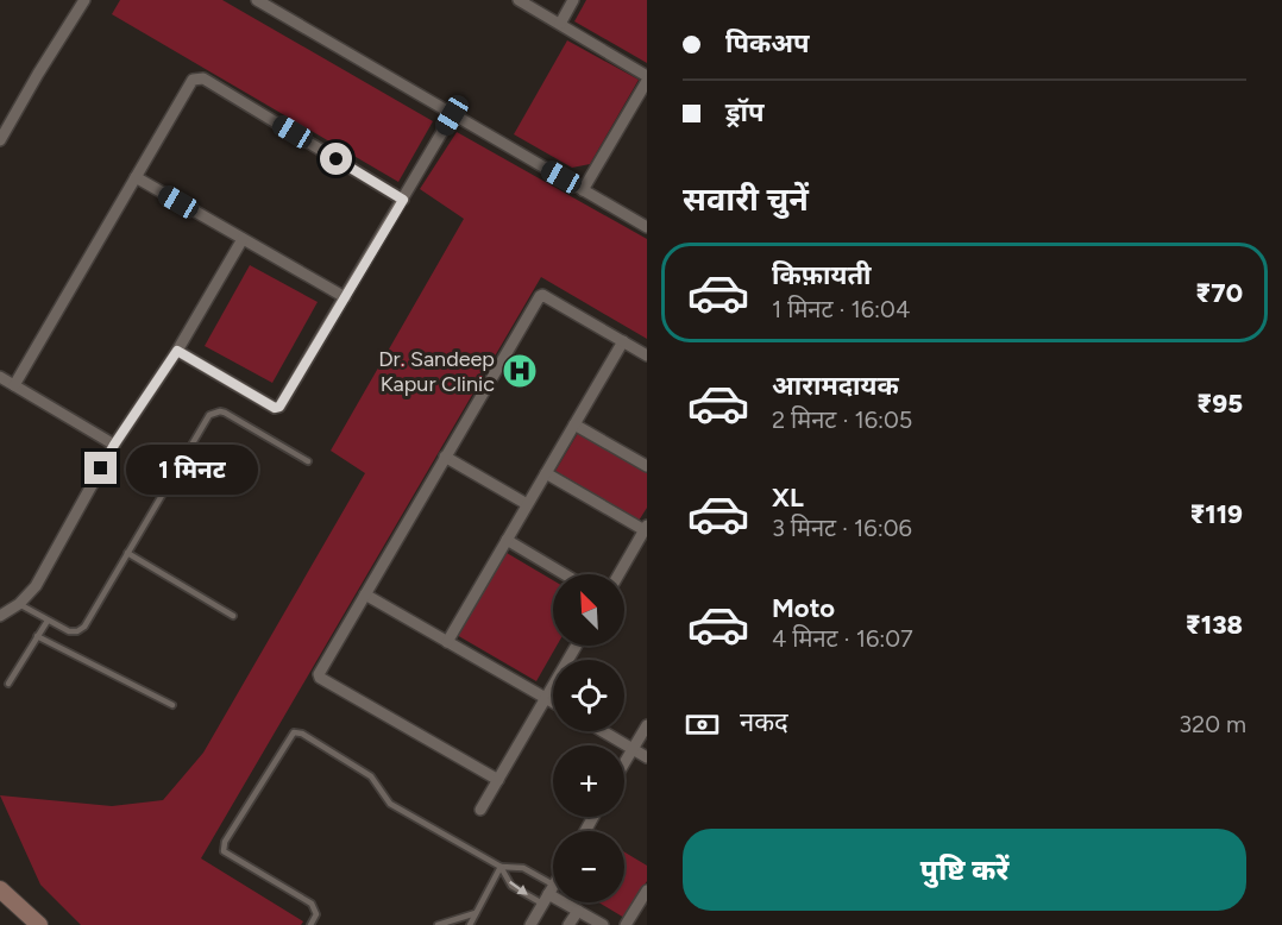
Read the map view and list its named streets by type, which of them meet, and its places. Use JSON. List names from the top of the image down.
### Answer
{
  "places": {
    "hospital": ["Dr. Sandeep Kapur Clinic"]
  },
  "north": "top left",
  "page": {
    "banner": ["पिकअप", "ड्रॉप"],
    "heading": "सवारी चुनें",
    "list": [
      {
        "name": "किफ़ायती",
        "note": "1 मिनट · 16:04",
        "value": "₹70"
      },
      {
        "name": "आरामदायक",
        "note": "2 मिनट · 16:05",
        "value": "₹95"
      },
      {
        "name": "XL",
        "note": "3 मिनट · 16:06",
        "value": "₹119"
      },
      {
        "name": "Moto",
        "note": "4 मिनट · 16:07",
        "value": "₹138"
      }
    ],
    "bubble": "1 मिनट",
    "map_buttons": ["+", "−"],
    "pay": ["नकद", "320 m"],
    "buttons": "पुष्टि करें"
  }
}
